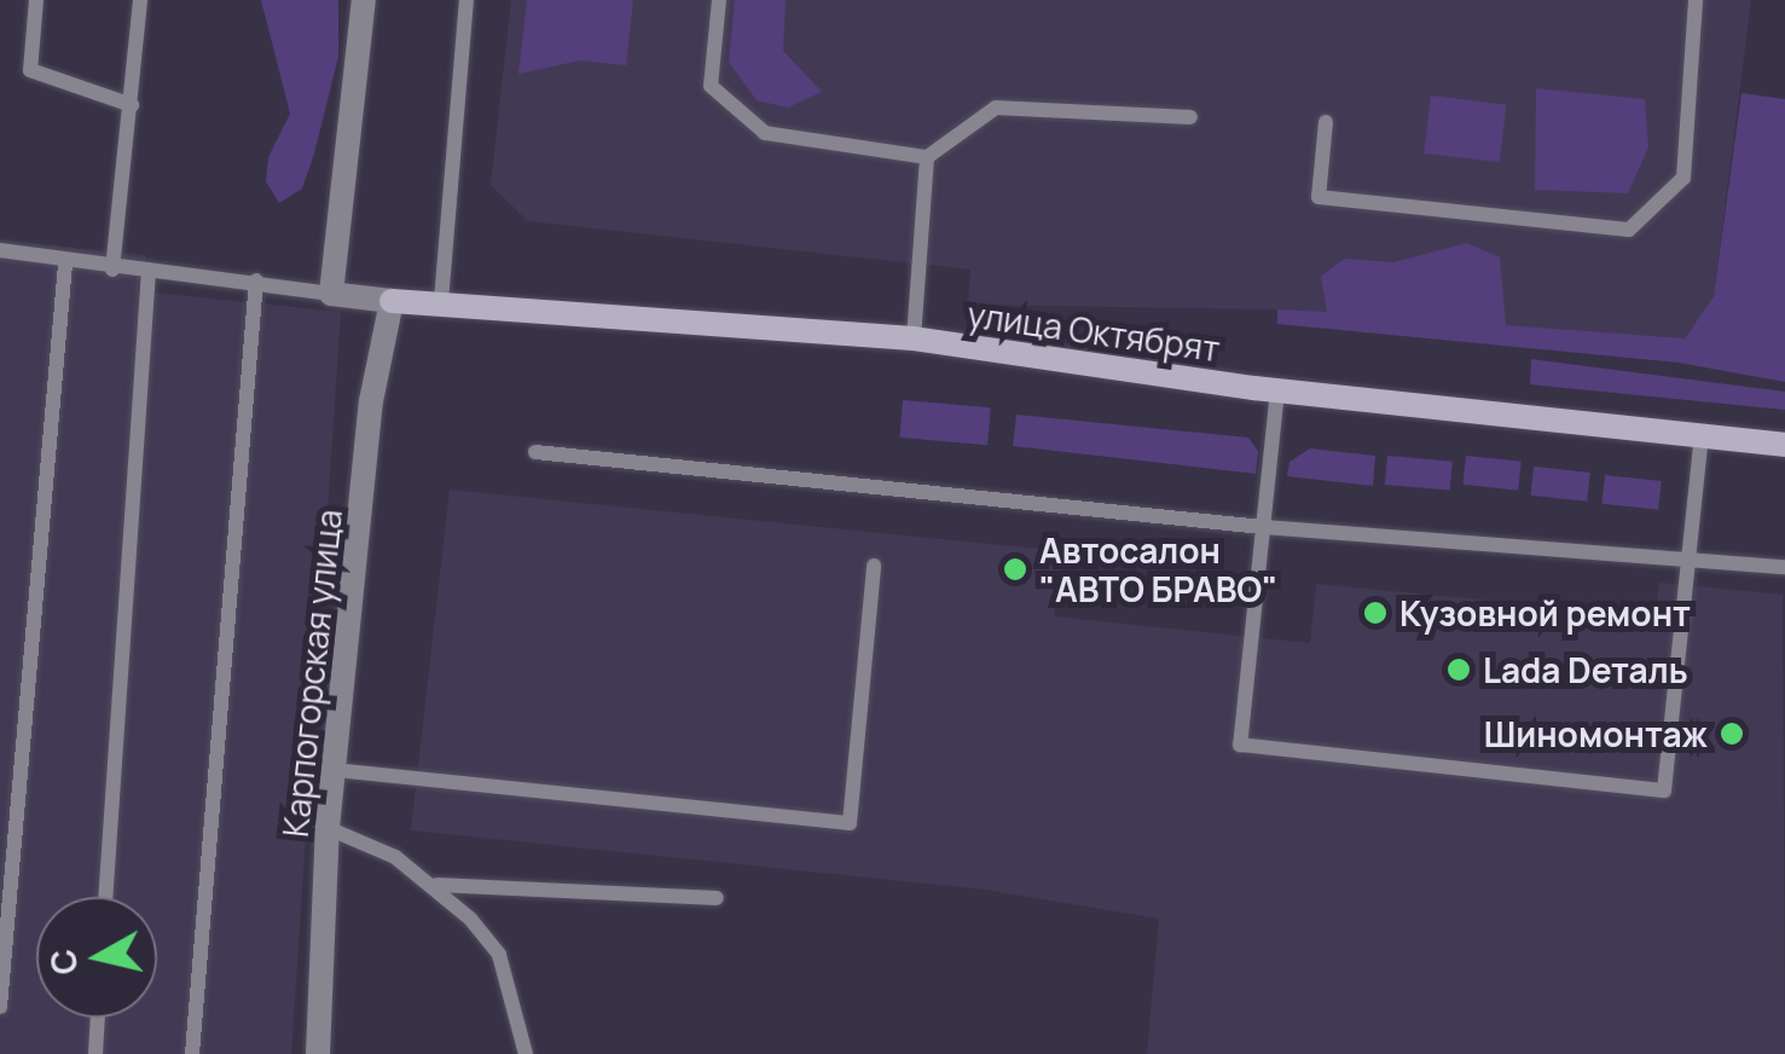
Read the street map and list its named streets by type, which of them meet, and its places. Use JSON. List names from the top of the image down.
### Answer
{
  "streets": {
    "street": ["улица Октябрят", "Карпогорская улица"]
  },
  "crossings": [
    ["улица Октябрят", "Карпогорская улица"]
  ],
  "places": [
    "Автосалон \"АВТО БРАВО\"",
    "Кузовной ремонт",
    "Lada Dеталь",
    "Шиномонтаж"
  ],
  "north": "left"
}
